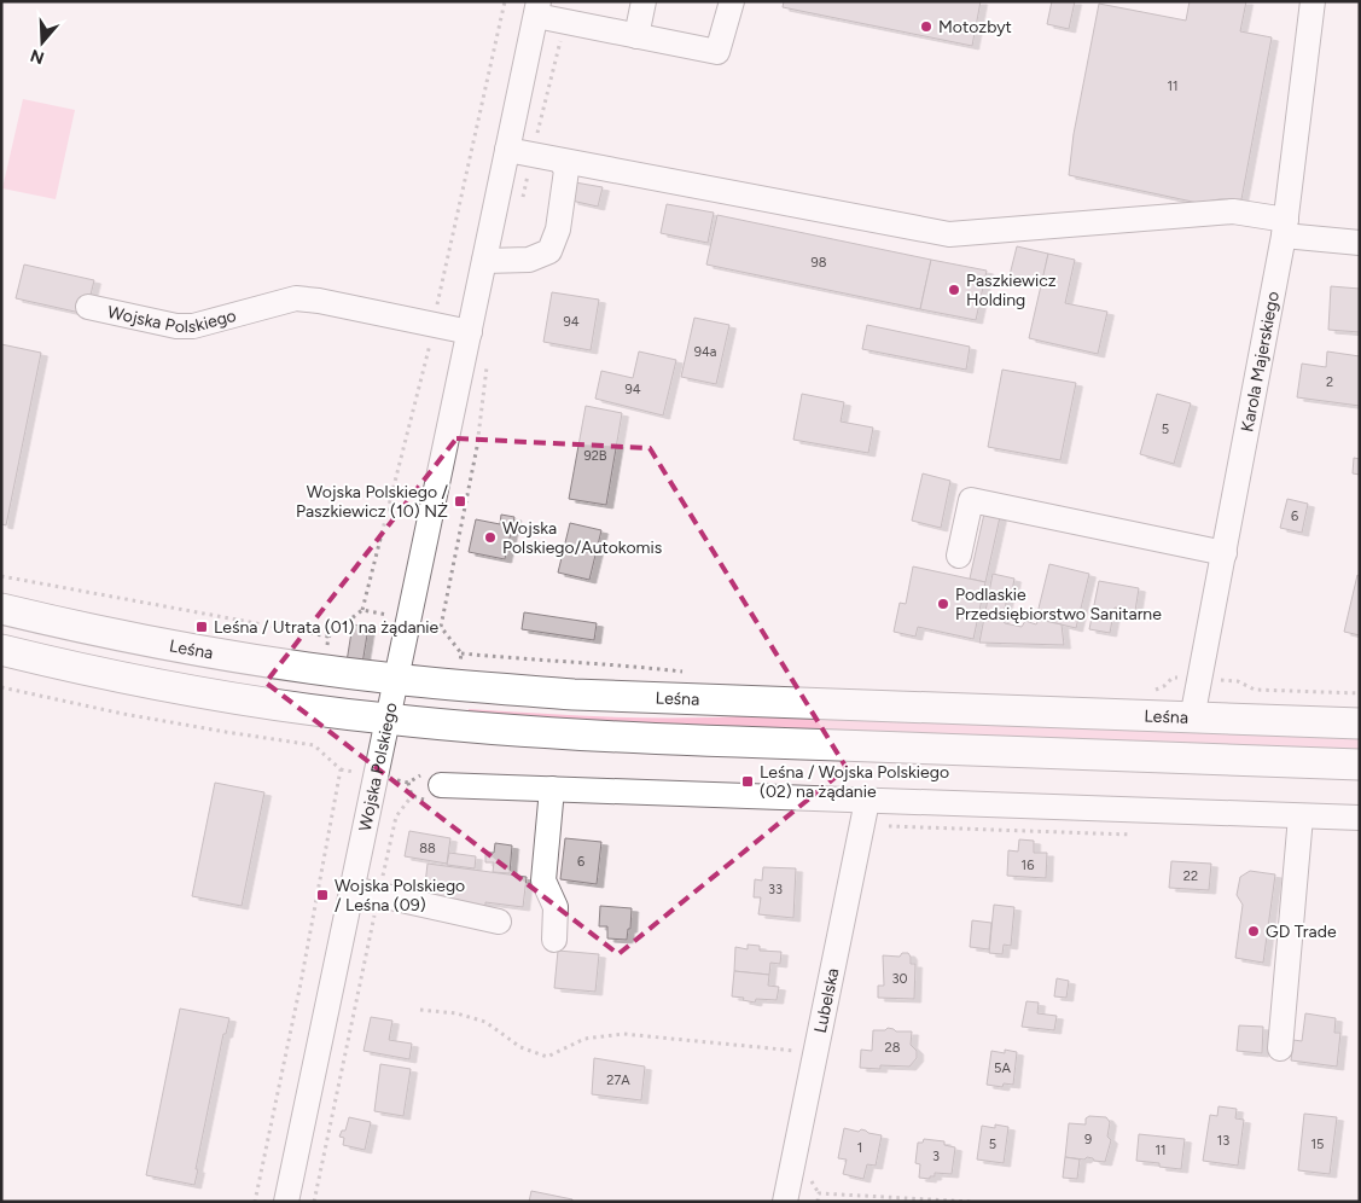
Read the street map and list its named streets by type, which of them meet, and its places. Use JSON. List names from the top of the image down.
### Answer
{
  "streets": {
    "main road": ["Leśna"],
    "street": ["Wojska Polskiego", "Karola Majerskiego", "Lubelska"]
  },
  "crossings": [
    ["Wojska Polskiego", "Leśna"],
    ["Karola Majerskiego", "Leśna"]
  ],
  "places": {
    "other": [
      "Motozbyt",
      "Paszkiewicz Holding",
      "Wojska Polskiego/Autokomis",
      "Podlaskie Przedsiębiorstwo Sanitarne",
      "GD Trade"
    ],
    "transit": [
      "Wojska Polskiego / Paszkiewicz (10) NŻ",
      "Leśna / Utrata (01) na żądanie",
      "Leśna / Wojska Polskiego (02) na żądanie",
      "Wojska Polskiego / Leśna (09)"
    ]
  },
  "house_numbers": [
    "11",
    "98",
    "94",
    "94a",
    "2",
    "94",
    "5",
    "92B",
    "6",
    "88",
    "6",
    "16",
    "22",
    "33",
    "30",
    "28",
    "5A",
    "27A",
    "9",
    "13",
    "5",
    "15",
    "1",
    "11",
    "3"
  ],
  "north": "bottom"
}
